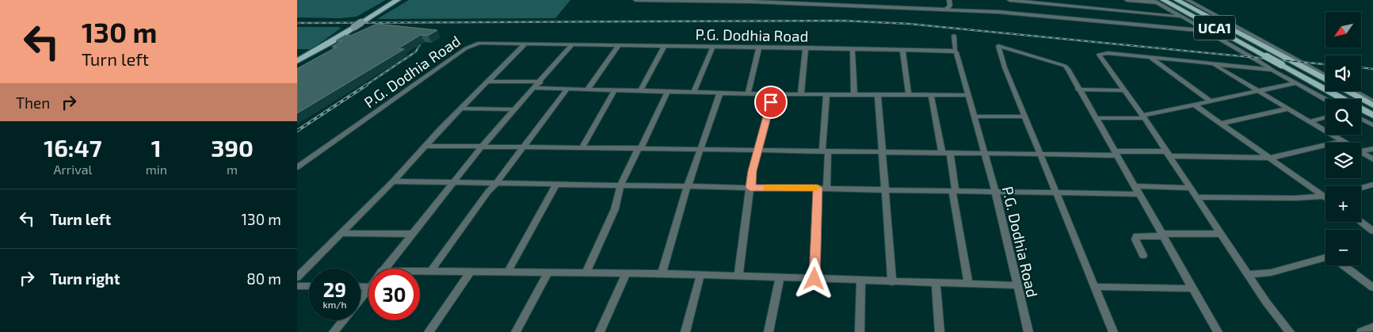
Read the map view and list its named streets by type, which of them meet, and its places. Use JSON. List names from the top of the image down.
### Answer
{
  "streets": {
    "main road": ["UCA1"],
    "street": ["P.G. Dodhia Road"]
  },
  "north": "bottom left",
  "page": {
    "turn": ["130 m", "Turn left"],
    "map_buttons": ["+", "−"],
    "then": "Then",
    "eta": [
      "16:47",
      "Arrival",
      "1",
      "min",
      "390",
      "m"
    ],
    "list": [
      {
        "name": "Turn left",
        "value": "130 m"
      },
      {
        "name": "Turn right",
        "value": "80 m"
      }
    ],
    "speed": "29 km/h",
    "limit": "30"
  }
}
